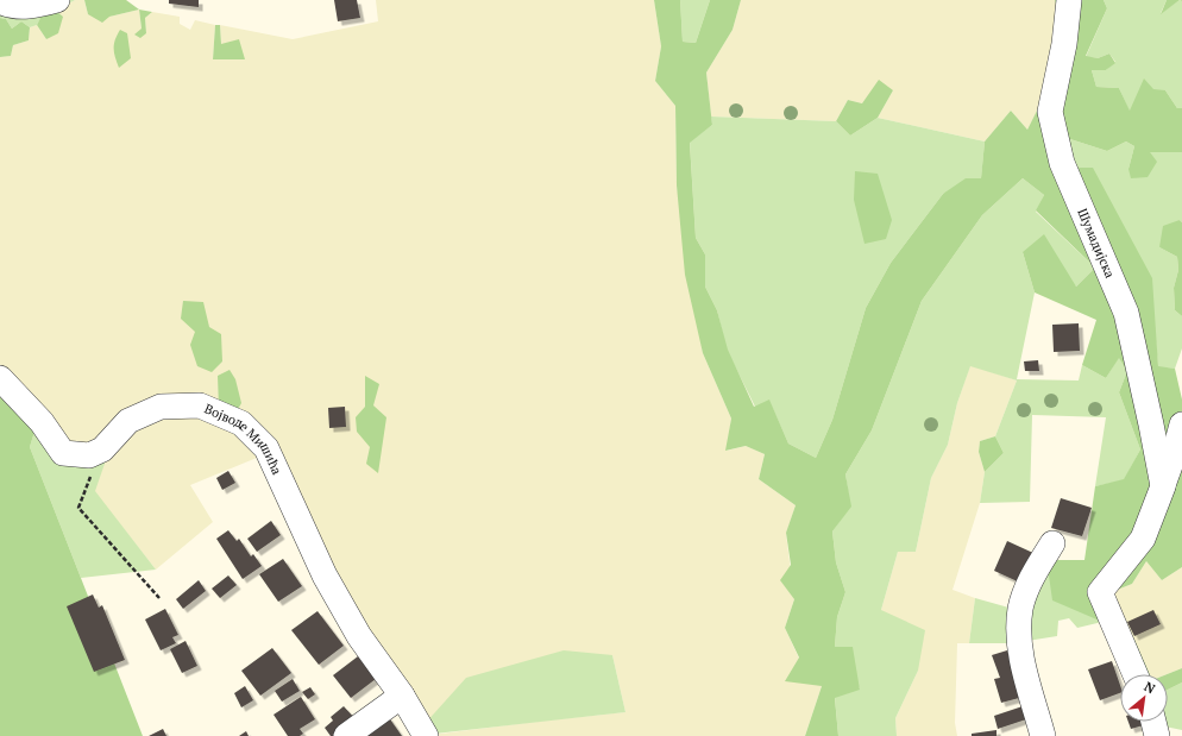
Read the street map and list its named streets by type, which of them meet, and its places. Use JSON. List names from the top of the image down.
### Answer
{
  "streets": {
    "street": ["Шумадијска", "Војводе Мишића"]
  },
  "north": "top right"
}
